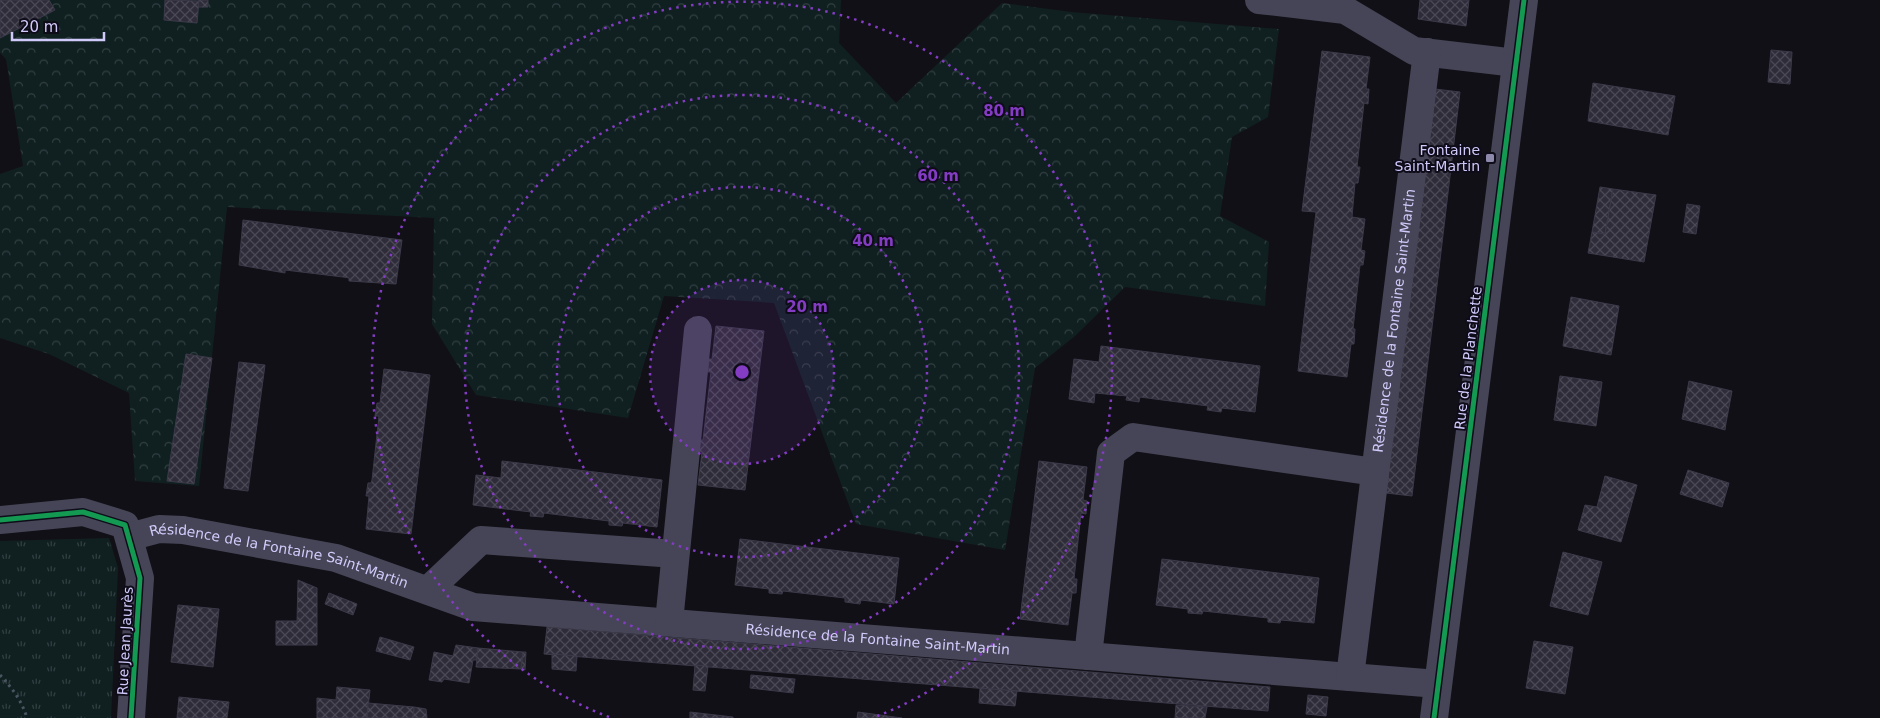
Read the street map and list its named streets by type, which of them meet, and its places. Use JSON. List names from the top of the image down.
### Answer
{
  "streets": {
    "street": ["Résidence de la Fontaine Saint-Martin", "Rue de la Planchette", "Rue Jean Jaurès"]
  },
  "crossings": [
    ["Résidence de la Fontaine Saint-Martin", "Rue de la Planchette"],
    ["Résidence de la Fontaine Saint-Martin", "Rue Jean Jaurès"]
  ],
  "places": {
    "transit": ["Fontaine Saint-Martin"]
  },
  "scale_bar": "20 m",
  "rings": [
    "80 m",
    "60 m",
    "40 m",
    "20 m"
  ]
}
